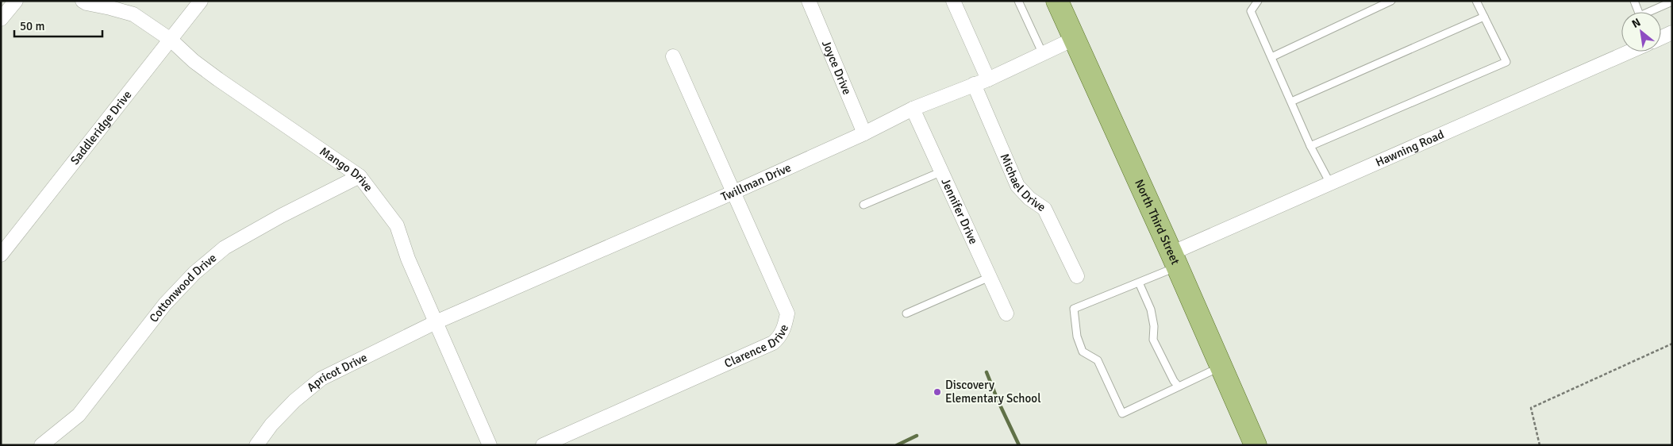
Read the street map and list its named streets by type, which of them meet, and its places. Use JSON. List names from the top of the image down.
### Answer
{
  "streets": {
    "main road": ["North Third Street"],
    "street": [
      "Joyce Drive",
      "Saddleridge Drive",
      "Hawning Road",
      "Mango Drive",
      "Michael Drive",
      "Twillman Drive",
      "Jennifer Drive",
      "Cottonwood Drive",
      "Clarence Drive",
      "Apricot Drive"
    ]
  },
  "crossings": [
    ["Joyce Drive", "Twillman Drive"],
    ["Saddleridge Drive", "Mango Drive"],
    ["Hawning Road", "North Third Street"],
    ["Mango Drive", "Twillman Drive"],
    ["Mango Drive", "Cottonwood Drive"],
    ["Mango Drive", "Apricot Drive"],
    ["Michael Drive", "Twillman Drive"],
    ["Twillman Drive", "Jennifer Drive"],
    ["Twillman Drive", "North Third Street"],
    ["Twillman Drive", "Clarence Drive"],
    ["Twillman Drive", "Apricot Drive"]
  ],
  "places": ["Discovery Elementary School"],
  "scale_bar": "50 m",
  "north": "top left"
}
